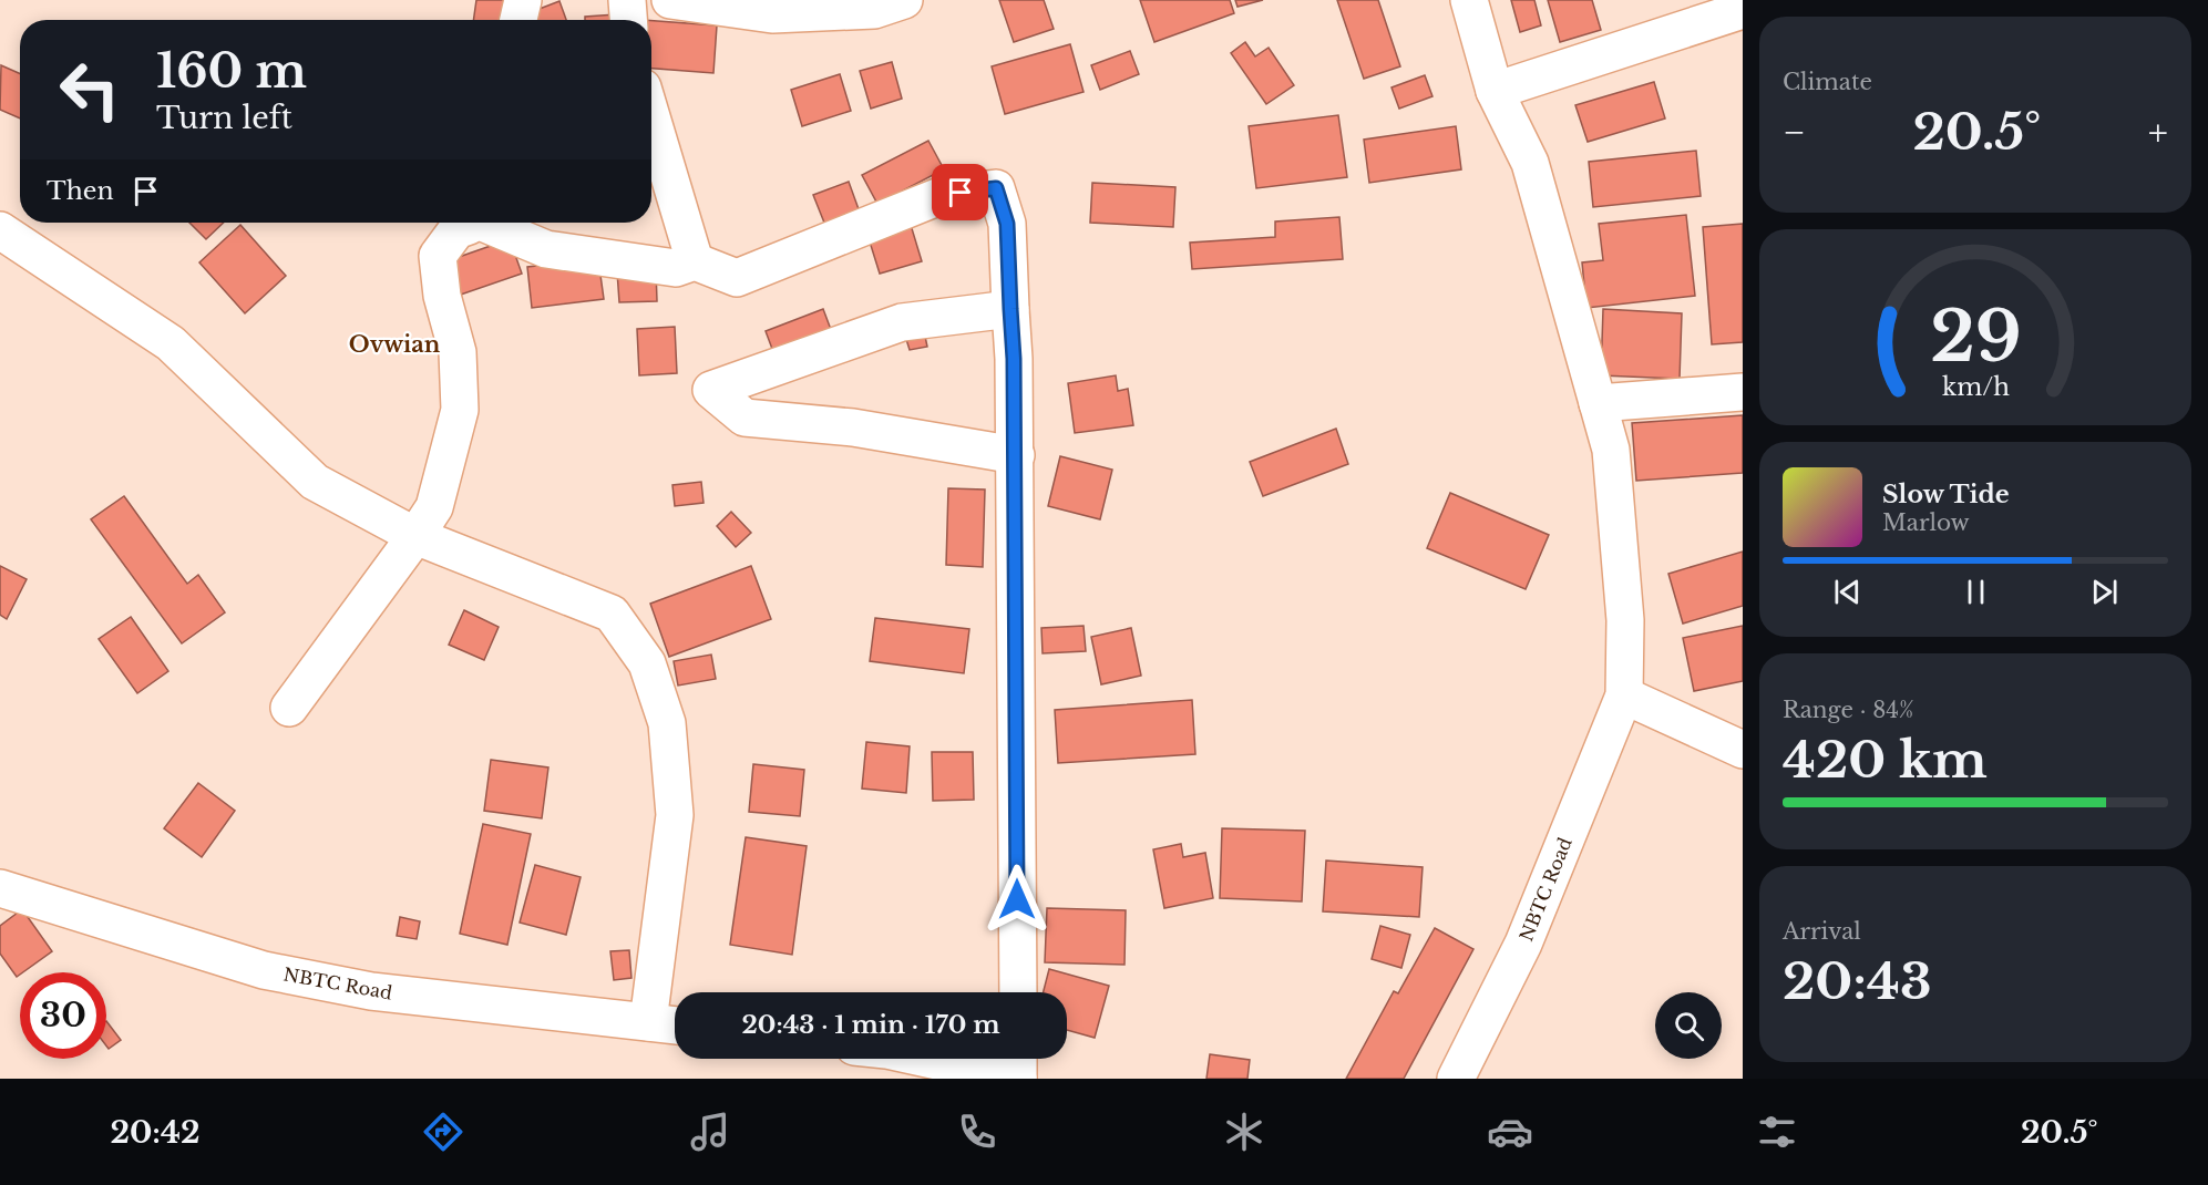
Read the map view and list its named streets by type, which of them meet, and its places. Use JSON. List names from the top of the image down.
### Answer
{
  "streets": {
    "street": ["NBTC Road"]
  },
  "districts": ["Ovwian"],
  "page": {
    "tile": [
      "Climate",
      ["Range · 84%", "420 km"],
      ["Arrival", "20:43"]
    ],
    "turn": ["160 m", "Turn left"],
    "heat": ["−", "20.5°", "+"],
    "then": "Then",
    "song": ["Slow Tide", "Marlow"],
    "limit": "30",
    "trip": "20:43 · 1 min · 170 m",
    "tabs": ["20:42", "20.5°"],
    "gauge": ["29", "km/h"]
  }
}
